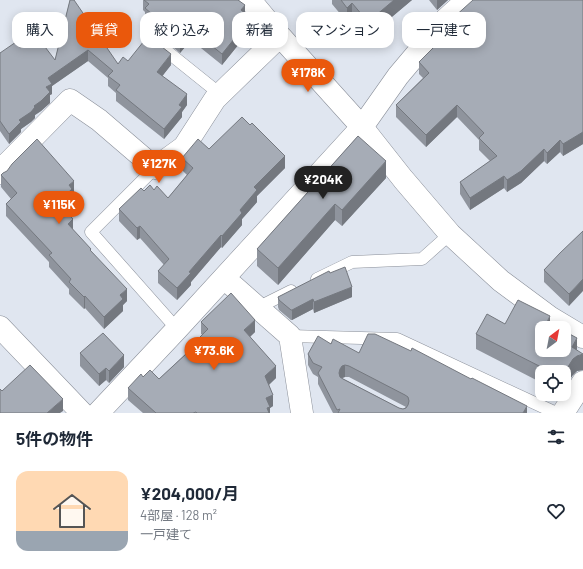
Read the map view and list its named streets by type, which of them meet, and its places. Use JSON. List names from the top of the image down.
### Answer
{
  "north": "top right",
  "page": {
    "chip": [
      "購入",
      "賃貸",
      "絞り込み",
      "新着",
      "マンション",
      "一戸建て"
    ],
    "price": [
      "¥178K",
      "¥127K",
      "¥204K",
      "¥115K",
      "¥73.6K"
    ],
    "heading": "5件の物件",
    "list": [
      {
        "name": "¥204,000/月",
        "note": "4部屋 · 128 m² · 一戸建て"
      }
    ]
  }
}
